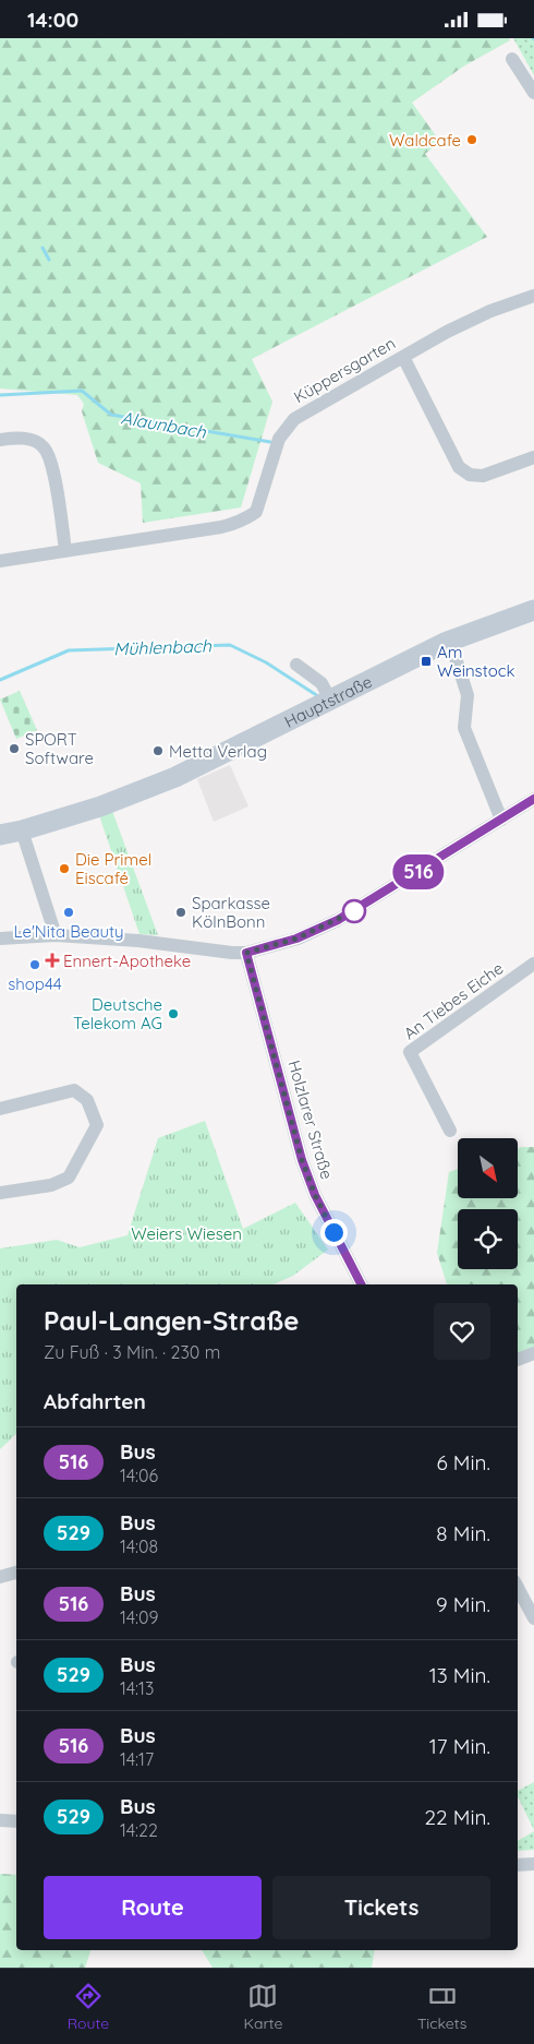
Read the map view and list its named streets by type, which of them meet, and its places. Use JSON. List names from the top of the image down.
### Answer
{
  "streets": {
    "main road": ["Hauptstraße"],
    "street": ["Küppersgarten", "An Tiebes Eiche", "Holzlarer Straße"]
  },
  "water": ["Alaunbach", "Mühlenbach"],
  "parks": ["Weiers Wiesen"],
  "places": {
    "other": [
      "Waldcafe",
      "SPORT Software",
      "Metta Verlag",
      "Die Primel Eiscafé",
      "Le'Nita Beauty",
      "Sparkasse KölnBonn",
      "shop44",
      "Deutsche Telekom AG"
    ],
    "transit": ["Am Weinstock"],
    "health": ["Ennert-Apotheke"]
  },
  "lines": ["bus line 516"],
  "north": "bottom right",
  "page": {
    "status": "14:00",
    "on_map": "516",
    "heading": [
      ["Paul-Langen-Straße", "Zu Fuß · 3 Min. · 230 m"],
      "Abfahrten"
    ],
    "list": [
      {
        "mark": "516",
        "name": "Bus",
        "note": "14:06",
        "value": "6 Min."
      },
      {
        "mark": "529",
        "name": "Bus",
        "note": "14:08",
        "value": "8 Min."
      },
      {
        "mark": "516",
        "name": "Bus",
        "note": "14:09",
        "value": "9 Min."
      },
      {
        "mark": "529",
        "name": "Bus",
        "note": "14:13",
        "value": "13 Min."
      },
      {
        "mark": "516",
        "name": "Bus",
        "note": "14:17",
        "value": "17 Min."
      },
      {
        "mark": "529",
        "name": "Bus",
        "note": "14:22",
        "value": "22 Min."
      }
    ],
    "buttons": ["Route", "Tickets"],
    "tabs": ["Route", "Karte", "Tickets"]
  }
}
